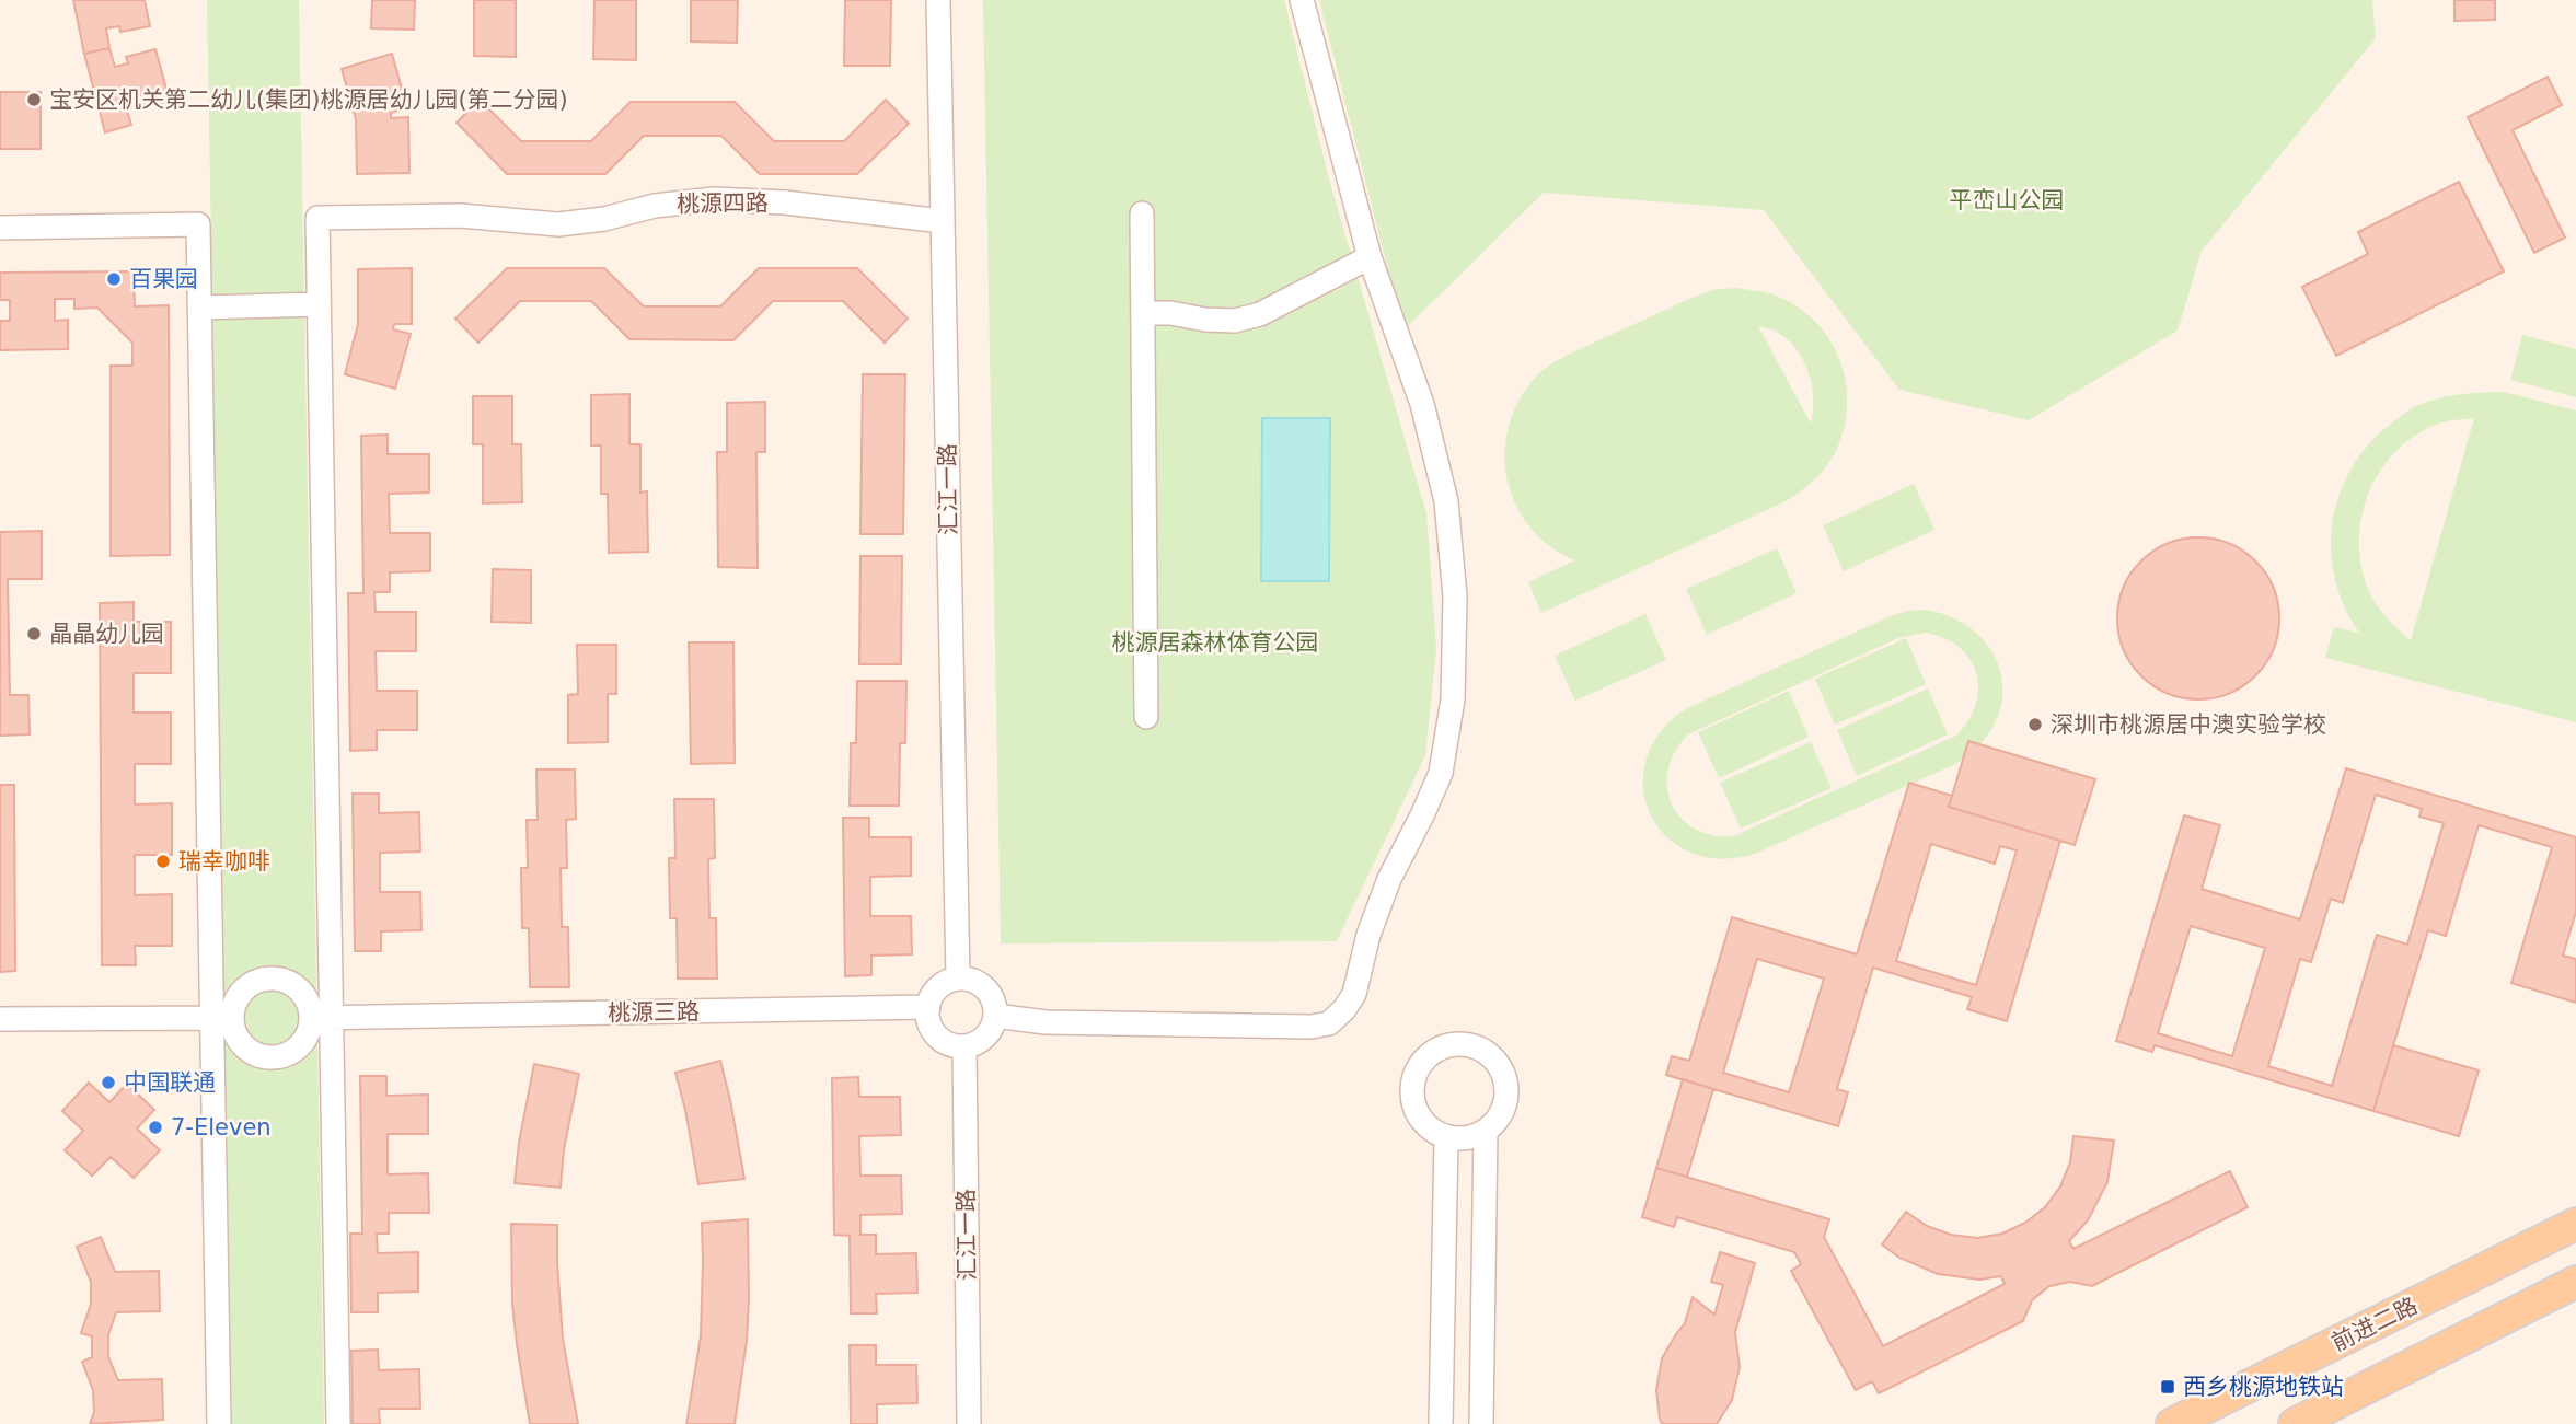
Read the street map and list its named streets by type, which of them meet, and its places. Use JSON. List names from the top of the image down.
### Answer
{
  "streets": {
    "main road": ["前进二路"],
    "street": ["桃源四路", "汇江一路", "桃源三路"]
  },
  "crossings": [
    ["桃源四路", "汇江一路"],
    ["汇江一路", "桃源三路"]
  ],
  "parks": ["平峦山公园", "桃源居森林体育公园"],
  "places": {
    "other": [
      "宝安区机关第二幼儿(集团)桃源居幼儿园(第二分园)",
      "百果园",
      "晶晶幼儿园",
      "深圳市桃源居中澳实验学校",
      "瑞幸咖啡",
      "中国联通",
      "7-Eleven"
    ],
    "transit": ["西乡桃源地铁站"]
  }
}
